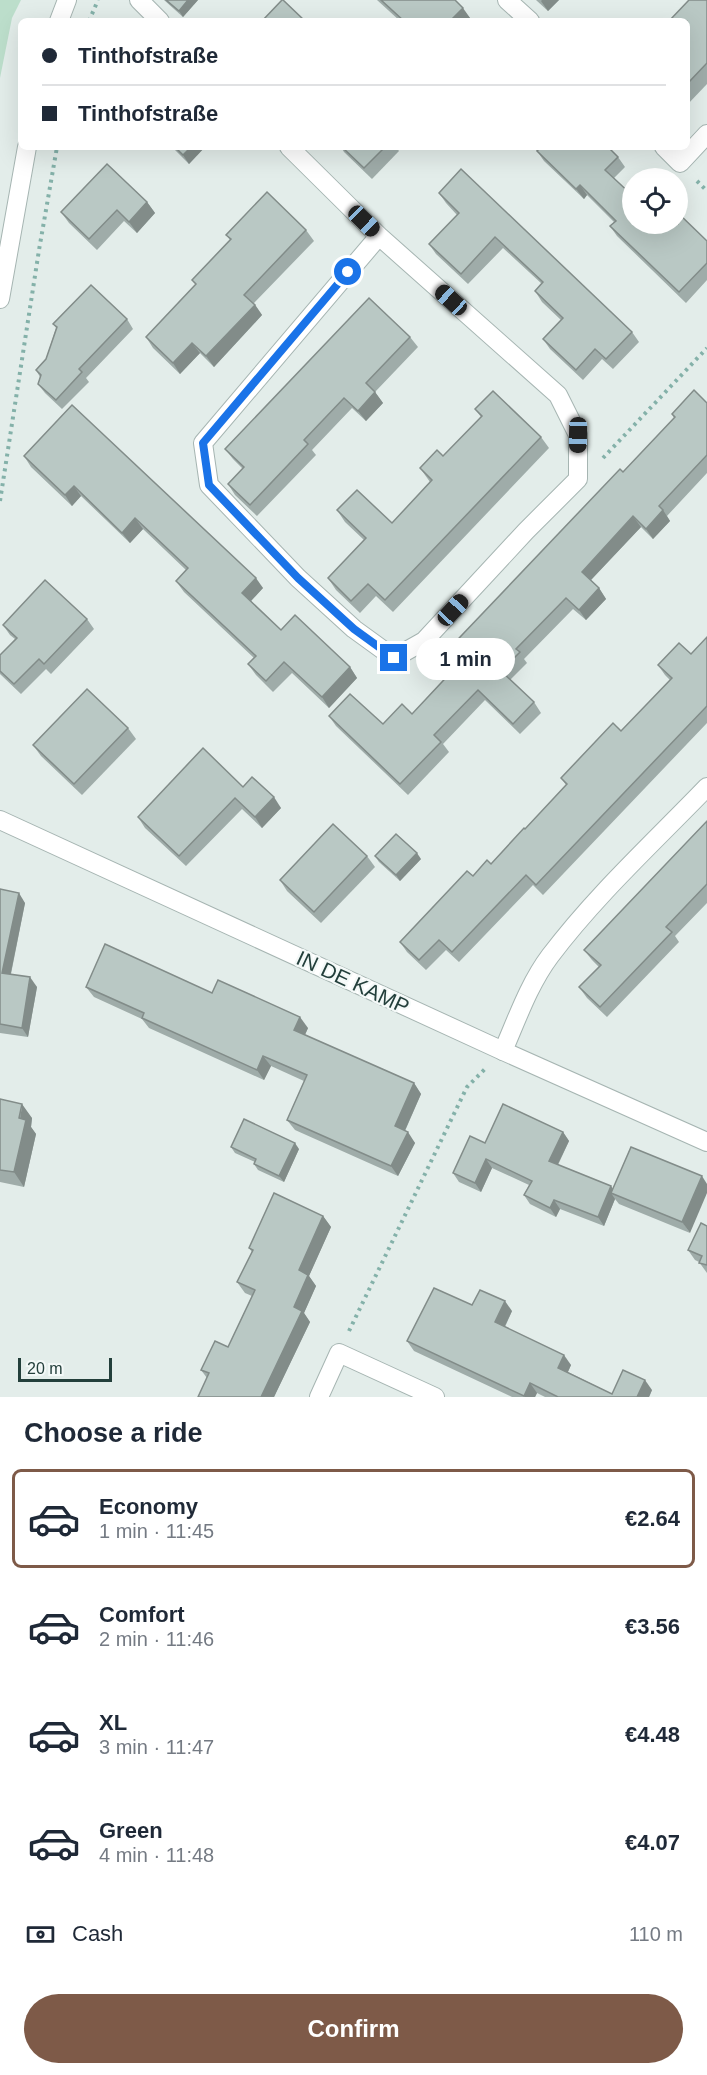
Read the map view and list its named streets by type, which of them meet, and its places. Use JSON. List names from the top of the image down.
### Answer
{
  "streets": {
    "street": ["IN DE KAMP"]
  },
  "scale_bar": "20 m",
  "page": {
    "banner": ["Tinthofstraße", "Tinthofstraße"],
    "bubble": "1 min",
    "scale": "20 m",
    "heading": "Choose a ride",
    "list": [
      {
        "name": "Economy",
        "note": "1 min · 11:45",
        "value": "€2.64"
      },
      {
        "name": "Comfort",
        "note": "2 min · 11:46",
        "value": "€3.56"
      },
      {
        "name": "XL",
        "note": "3 min · 11:47",
        "value": "€4.48"
      },
      {
        "name": "Green",
        "note": "4 min · 11:48",
        "value": "€4.07"
      }
    ],
    "pay": ["Cash", "110 m"],
    "buttons": "Confirm"
  }
}
